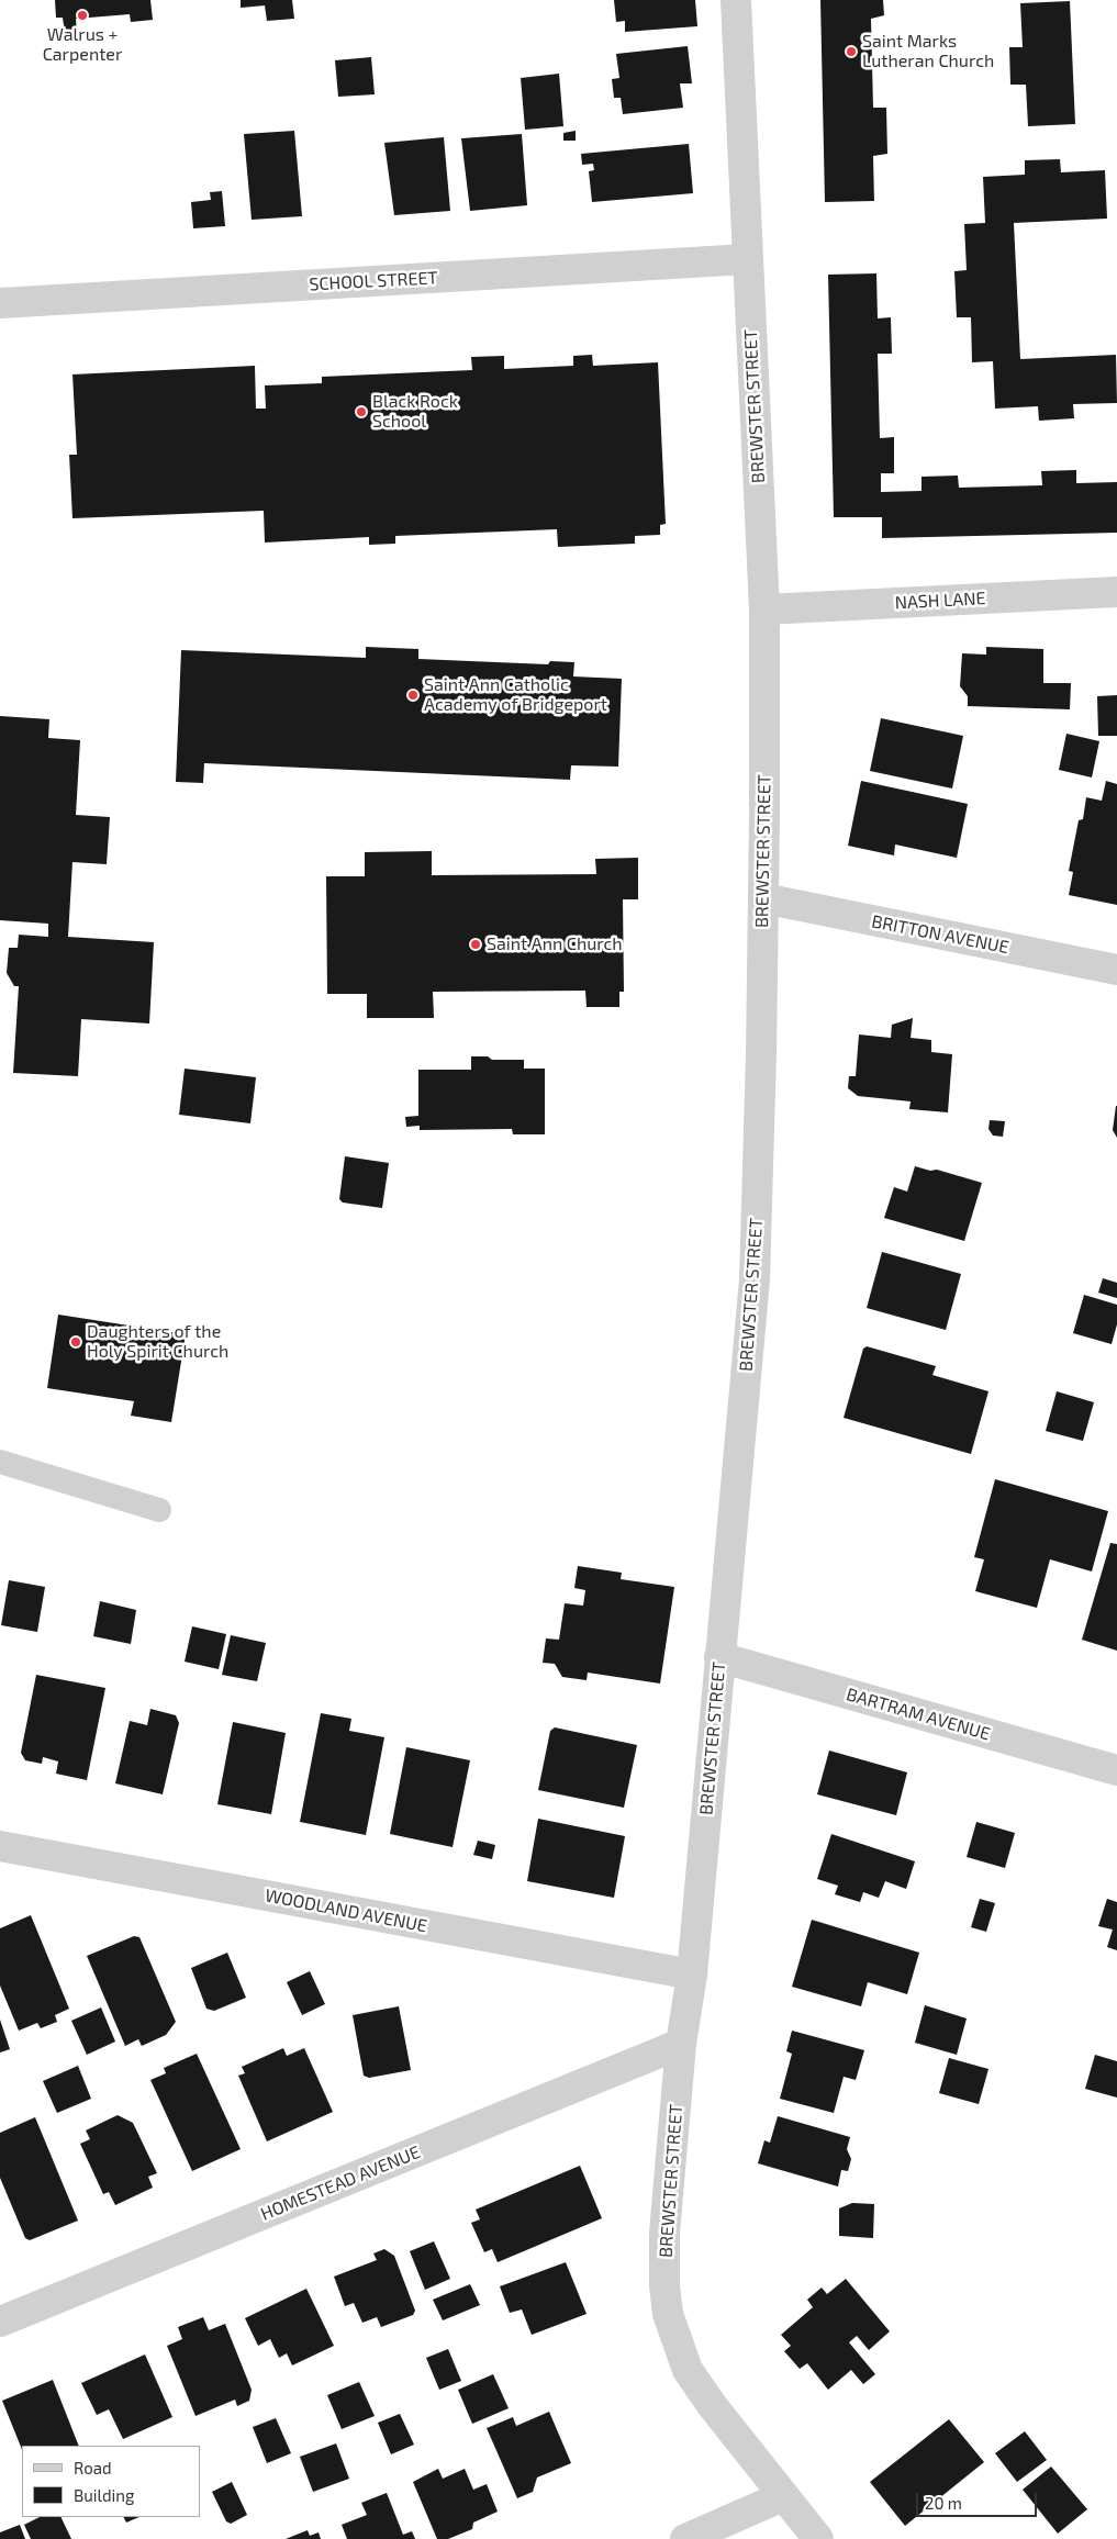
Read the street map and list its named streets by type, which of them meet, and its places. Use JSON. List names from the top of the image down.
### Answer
{
  "streets": {
    "street": [
      "SCHOOL STREET",
      "BREWSTER STREET",
      "NASH LANE",
      "BRITTON AVENUE",
      "BARTRAM AVENUE",
      "WOODLAND AVENUE",
      "HOMESTEAD AVENUE"
    ]
  },
  "crossings": [
    ["SCHOOL STREET", "BREWSTER STREET"],
    ["BREWSTER STREET", "NASH LANE"],
    ["BREWSTER STREET", "BRITTON AVENUE"],
    ["BREWSTER STREET", "BARTRAM AVENUE"],
    ["BREWSTER STREET", "WOODLAND AVENUE"],
    ["BREWSTER STREET", "HOMESTEAD AVENUE"]
  ],
  "places": [
    "Walrus + Carpenter",
    "Saint Marks Lutheran Church",
    "Black Rock School",
    "Saint Ann Catholic Academy of Bridgeport",
    "Saint Ann Church",
    "Daughters of the Holy Spirit Church"
  ],
  "legend": ["Road", "Building"],
  "scale_bar": "20 m"
}
